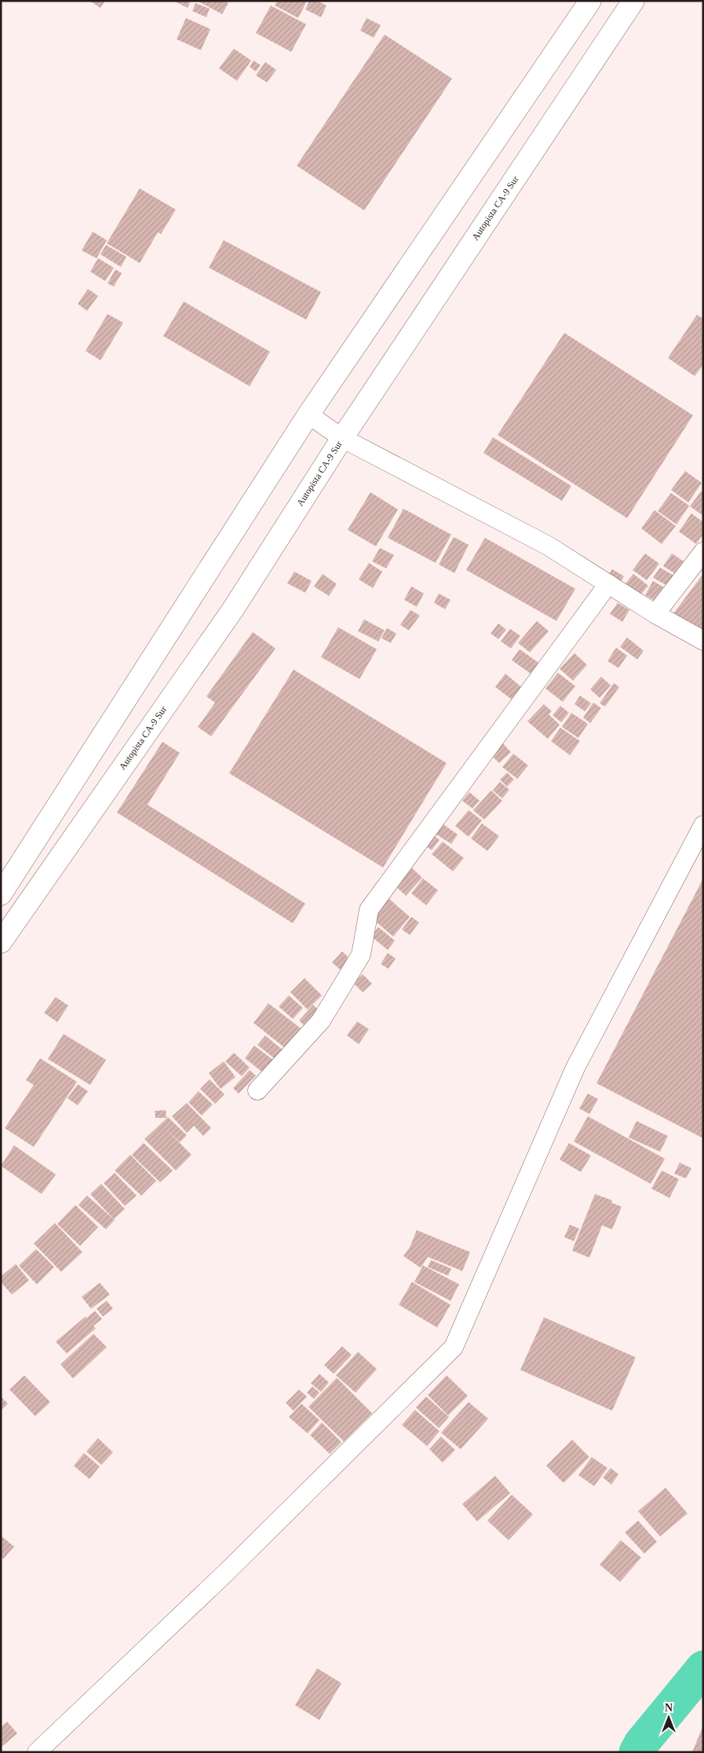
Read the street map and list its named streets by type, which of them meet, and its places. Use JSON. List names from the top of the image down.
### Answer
{
  "streets": {
    "highway": ["Autopista CA-9 Sur"]
  },
  "north": "top"
}
